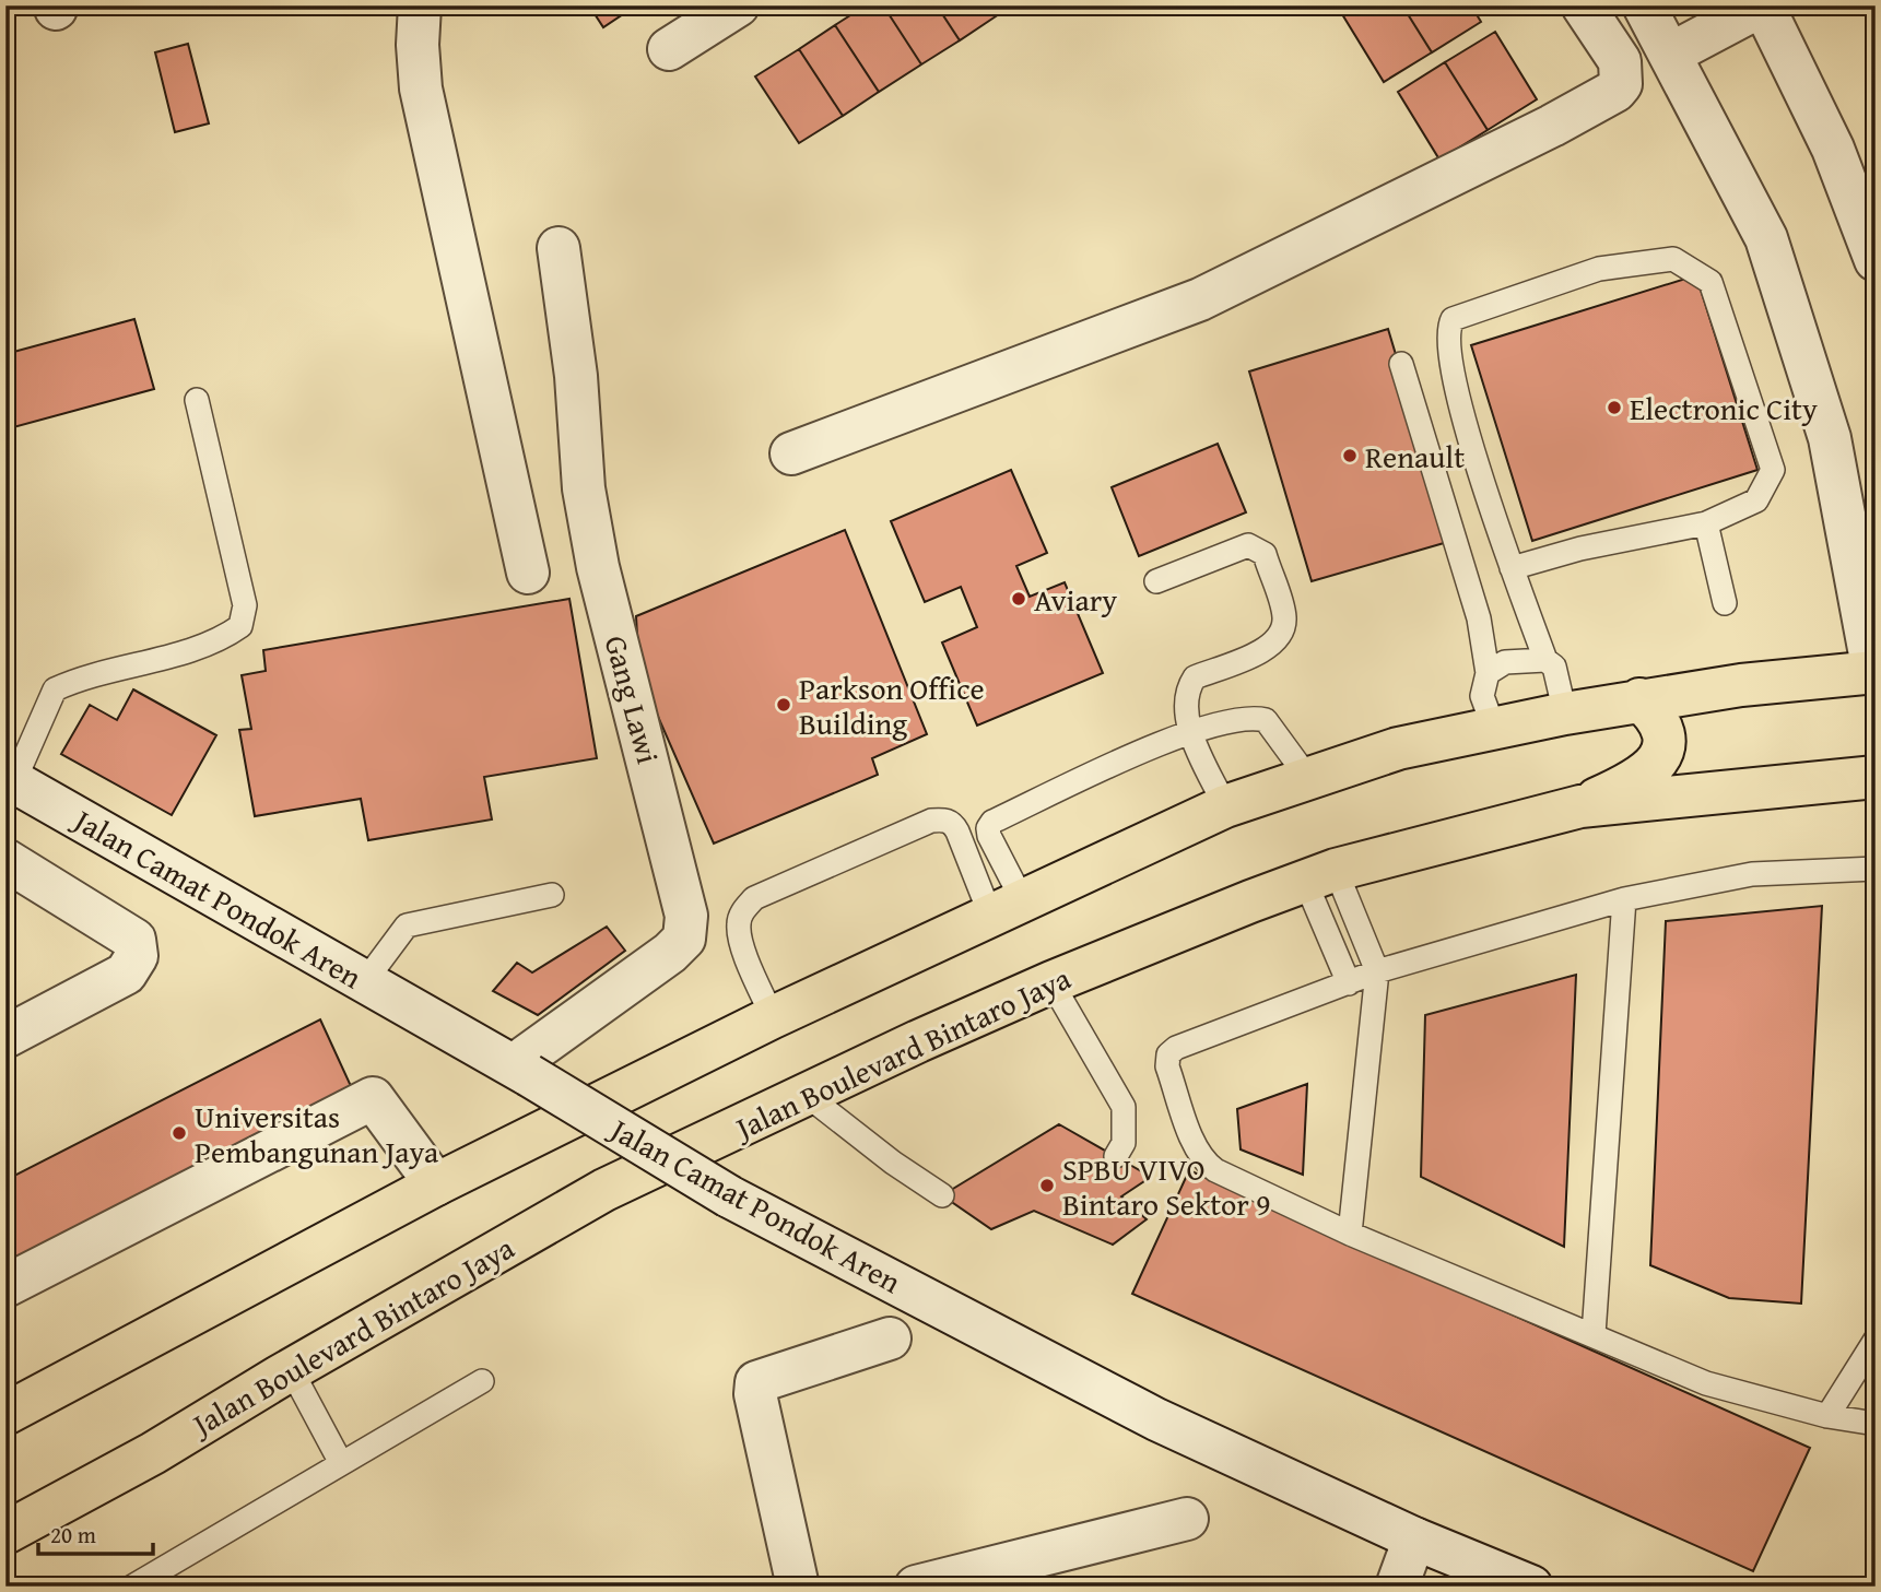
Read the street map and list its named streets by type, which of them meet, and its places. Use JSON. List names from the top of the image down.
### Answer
{
  "streets": {
    "main road": ["Jalan Boulevard Bintaro Jaya"],
    "street": ["Gang Lawi", "Jalan Camat Pondok Aren"]
  },
  "crossings": [
    ["Gang Lawi", "Jalan Camat Pondok Aren"]
  ],
  "places": [
    "Electronic City",
    "Renault",
    "Aviary",
    "Parkson Office Building",
    "Universitas Pembangunan Jaya",
    "SPBU VIVO Bintaro Sektor 9"
  ],
  "scale_bar": "20 m"
}
